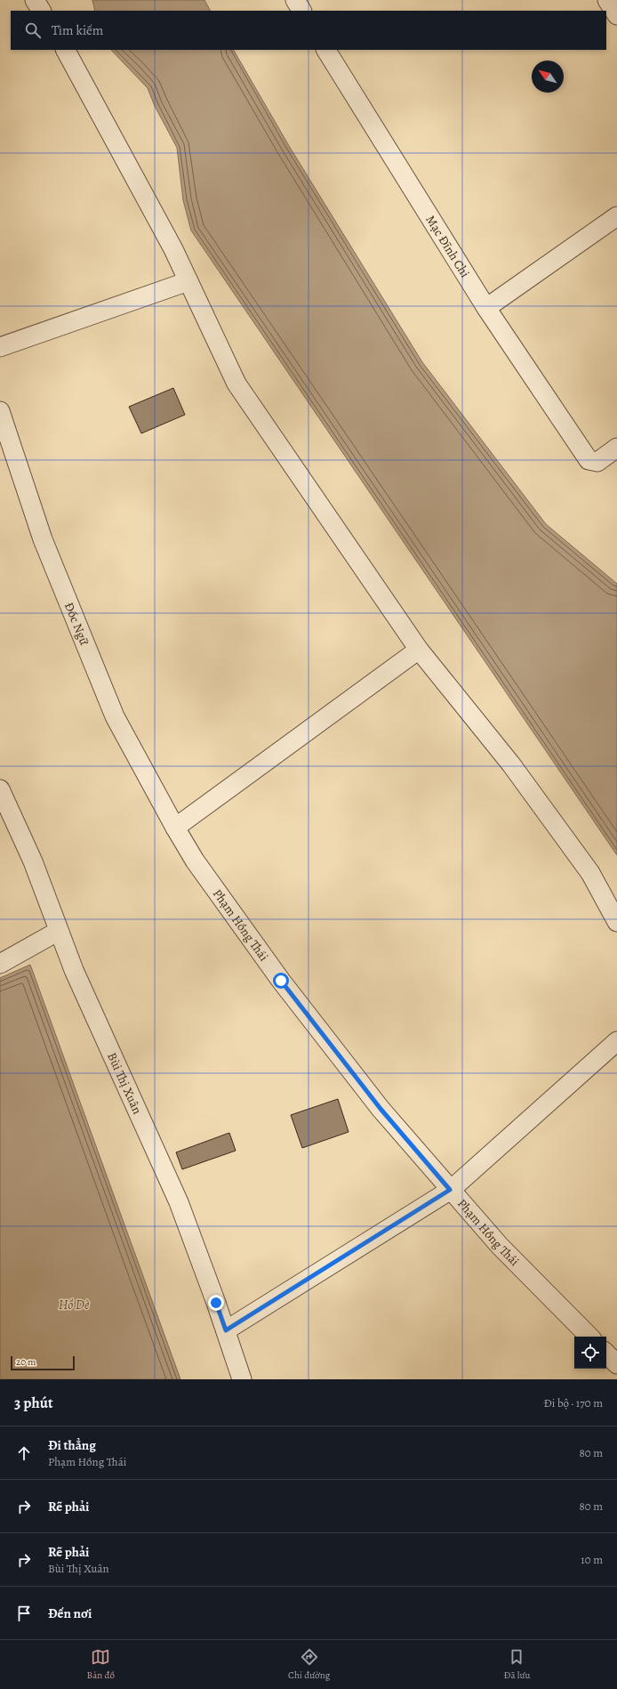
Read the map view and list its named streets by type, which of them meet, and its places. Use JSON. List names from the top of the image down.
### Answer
{
  "streets": {
    "street": [
      "Mạc Đĩnh Chi",
      "Đốc Ngữ",
      "Phạm Hồng Thái",
      "Bùi Thị Xuân"
    ]
  },
  "crossings": [
    ["Đốc Ngữ", "Phạm Hồng Thái"]
  ],
  "water": ["Hồ Dè"],
  "scale_bar": "20 m",
  "north": "top left",
  "page": {
    "search": "Tìm kiếm",
    "scale": "20 m",
    "heading": ["3 phút", "Đi bộ · 170 m"],
    "list": [
      ["Đi thẳng", "Phạm Hồng Thái", "80 m"],
      ["Rẽ phải", "80 m"],
      ["Rẽ phải", "Bùi Thị Xuân", "10 m"],
      "Đến nơi"
    ],
    "nav": ["Bản đồ", "Chỉ đường", "Đã lưu"]
  }
}
